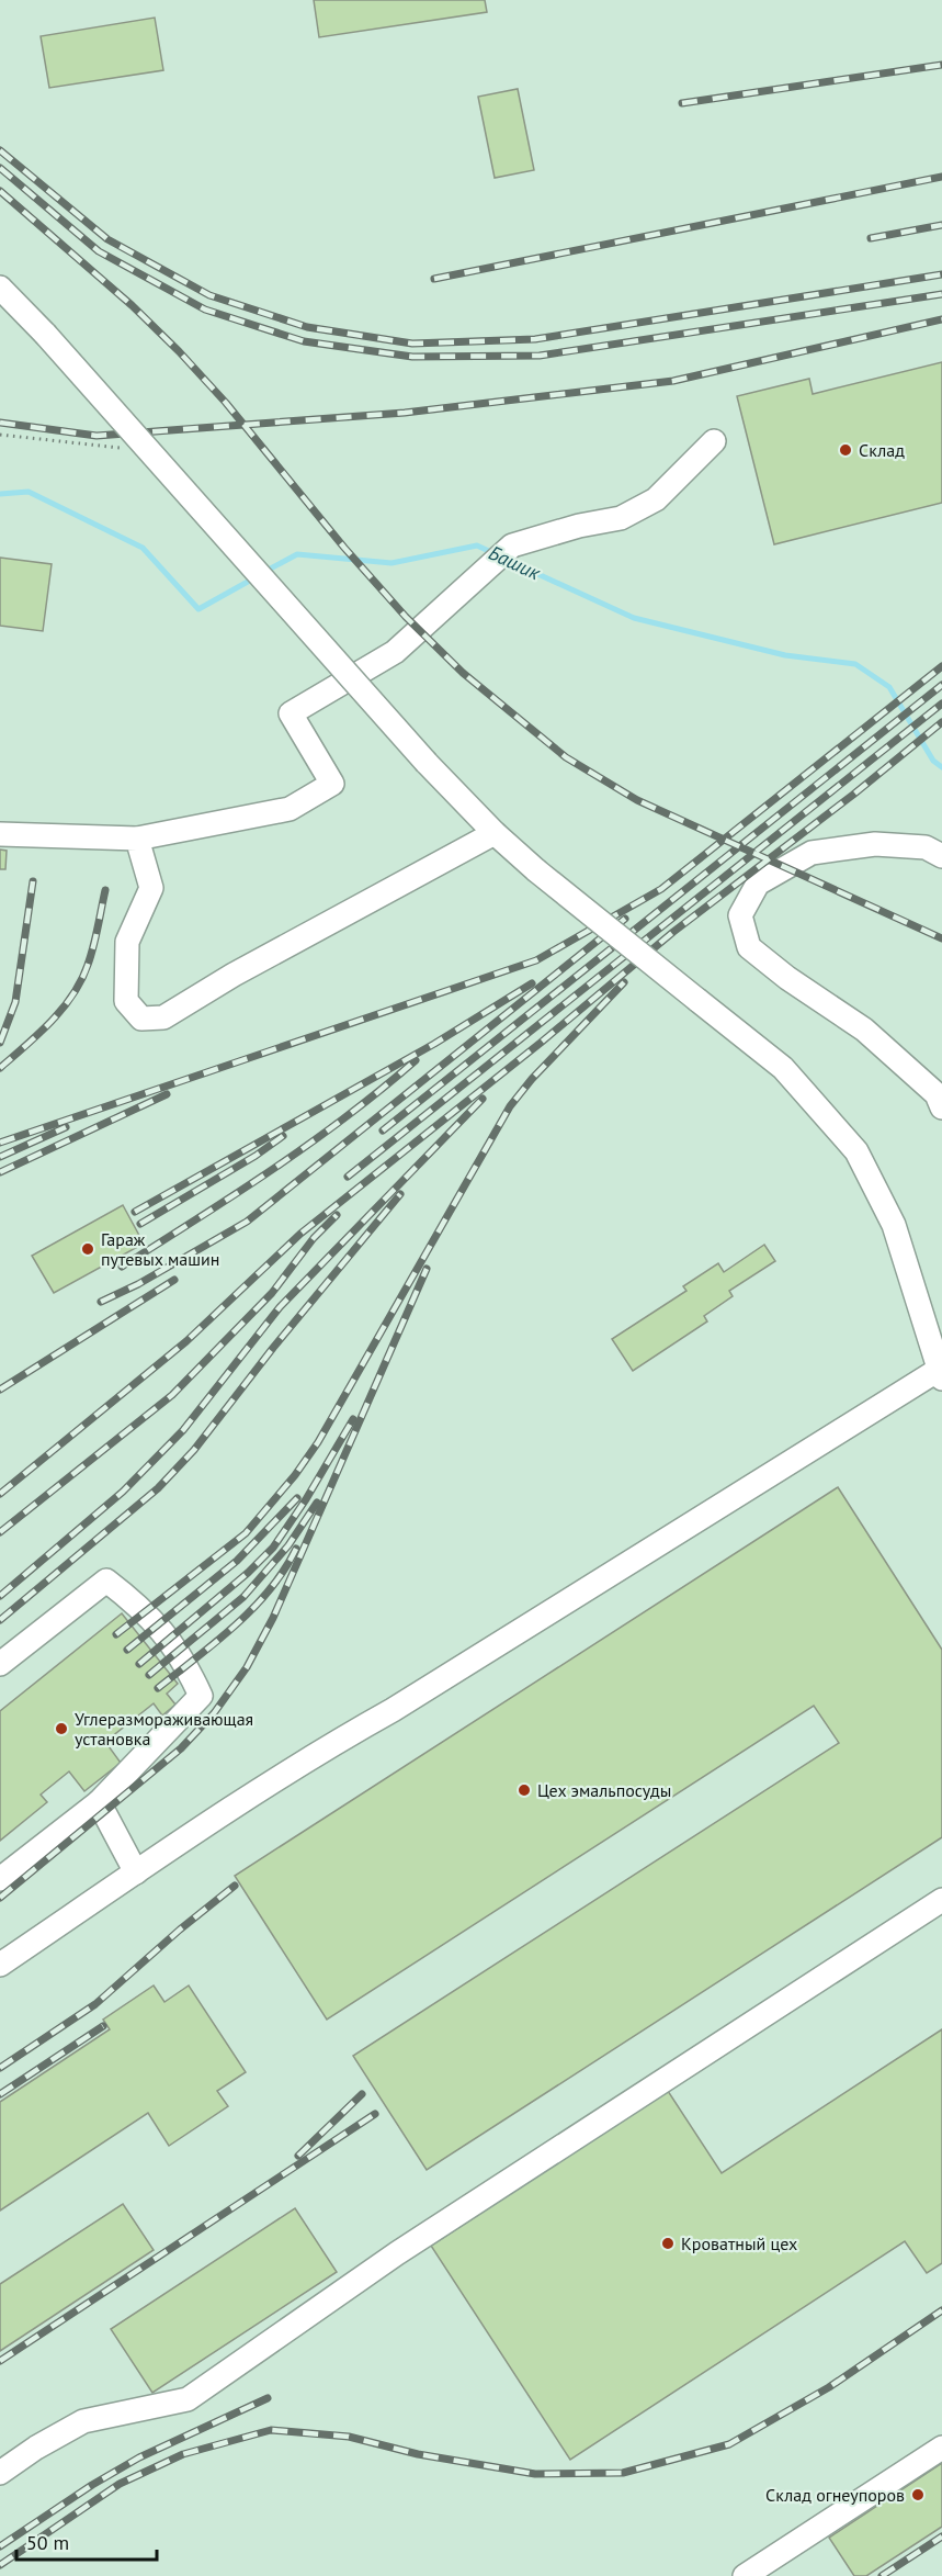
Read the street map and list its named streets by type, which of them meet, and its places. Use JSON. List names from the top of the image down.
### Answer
{
  "water": ["Башик"],
  "places": [
    "Склад",
    "Гараж путевых машин",
    "Углеразмораживающая установка",
    "Цех эмальпосуды",
    "Кроватный цех",
    "Склад огнеупоров"
  ],
  "scale_bar": "50 m"
}
